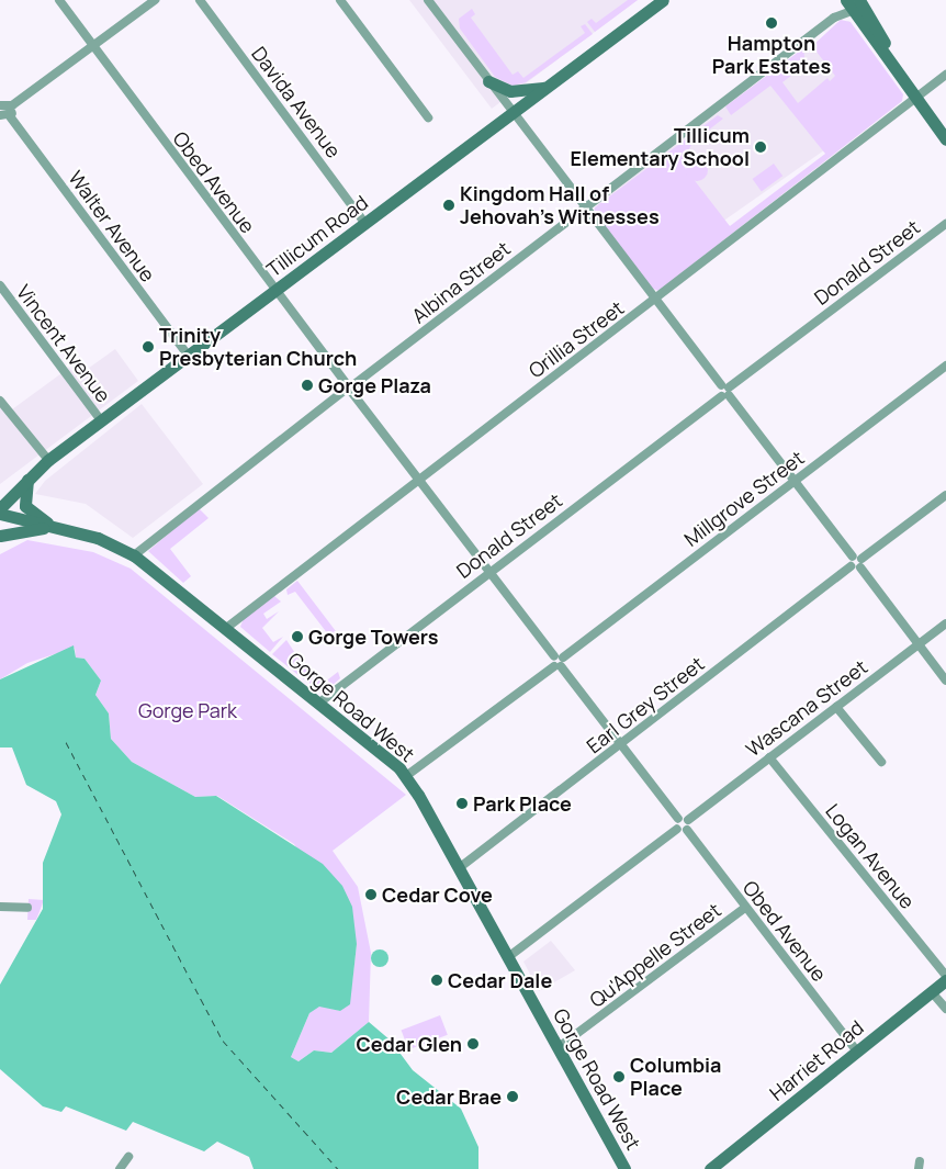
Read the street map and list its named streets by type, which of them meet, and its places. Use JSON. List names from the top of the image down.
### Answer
{
  "streets": {
    "main road": ["Tillicum Road", "Gorge Road West", "Harriet Road"],
    "street": [
      "Davida Avenue",
      "Obed Avenue",
      "Walter Avenue",
      "Donald Street",
      "Albina Street",
      "Orillia Street",
      "Vincent Avenue",
      "Millgrove Street",
      "Earl Grey Street",
      "Wascana Street",
      "Logan Avenue",
      "Qu'Appelle Street"
    ]
  },
  "crossings": [
    ["Davida Avenue", "Tillicum Road"],
    ["Obed Avenue", "Tillicum Road"],
    ["Obed Avenue", "Qu'Appelle Street"],
    ["Obed Avenue", "Harriet Road"],
    ["Walter Avenue", "Tillicum Road"],
    ["Tillicum Road", "Vincent Avenue"],
    ["Donald Street", "Gorge Road West"],
    ["Orillia Street", "Gorge Road West"],
    ["Millgrove Street", "Gorge Road West"],
    ["Earl Grey Street", "Gorge Road West"],
    ["Gorge Road West", "Qu'Appelle Street"],
    ["Wascana Street", "Logan Avenue"]
  ],
  "parks": ["Gorge Park"],
  "places": [
    "Hampton Park Estates",
    "Tillicum Elementary School",
    "Kingdom Hall of Jehovah's Witnesses",
    "Trinity Presbyterian Church",
    "Gorge Plaza",
    "Gorge Towers",
    "Park Place",
    "Cedar Cove",
    "Cedar Dale",
    "Cedar Glen",
    "Columbia Place",
    "Cedar Brae"
  ]
}
